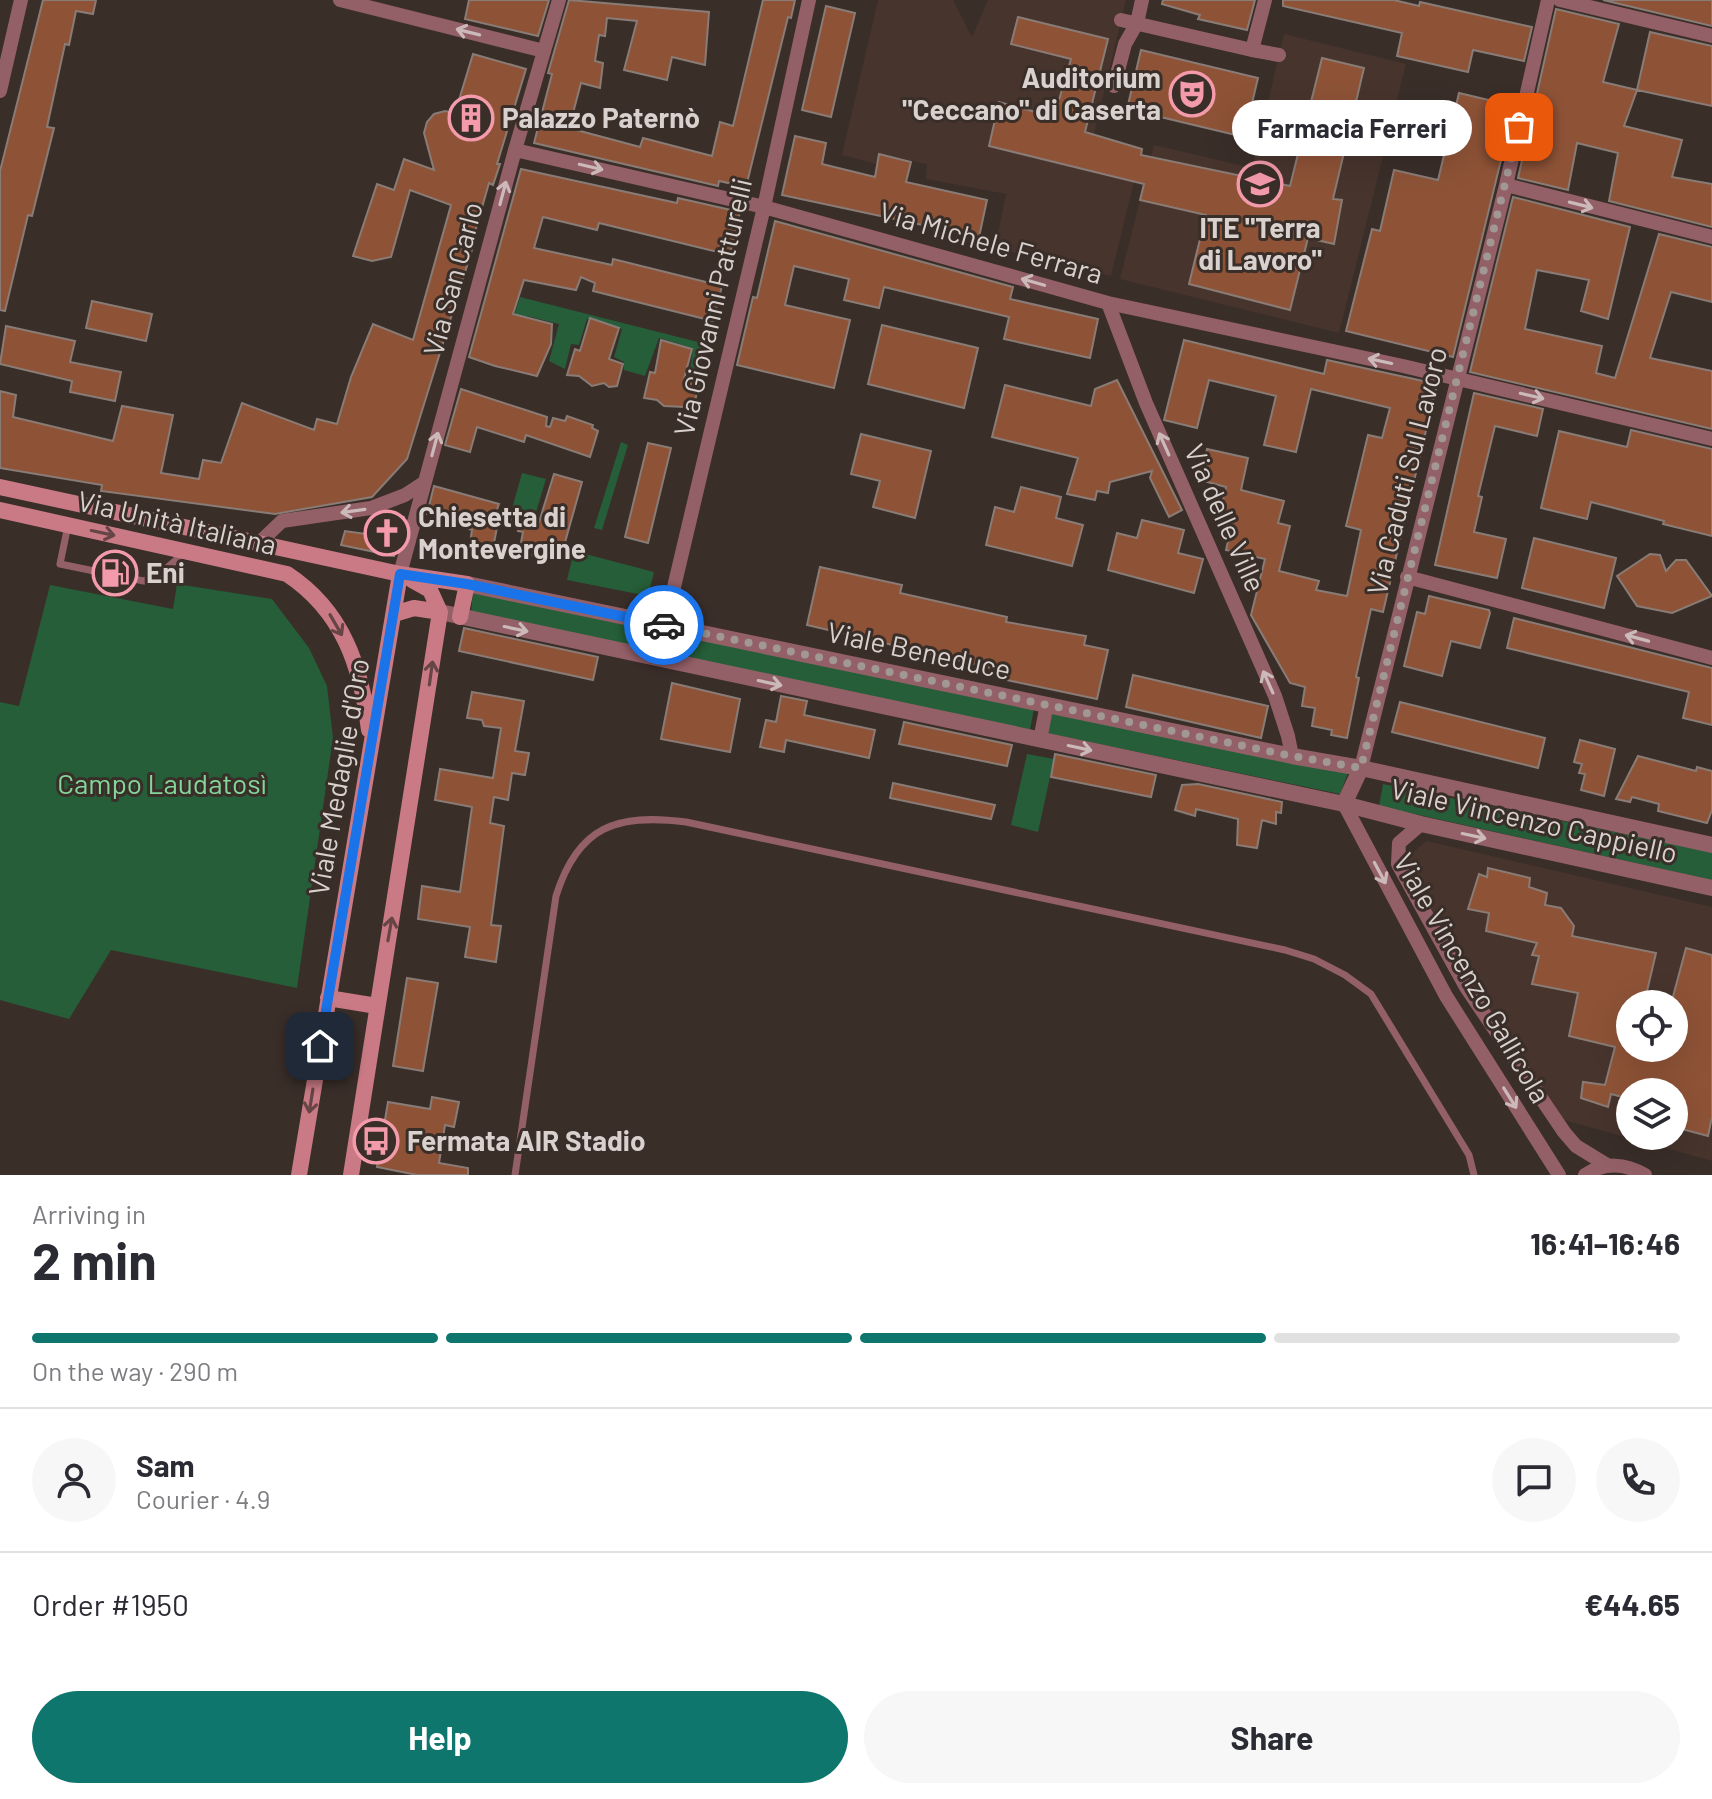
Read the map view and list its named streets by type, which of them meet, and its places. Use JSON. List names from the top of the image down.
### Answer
{
  "streets": {
    "main road": ["Via Unità Italiana", "Viale Medaglie d'Oro"],
    "street": [
      "Via Michele Ferrara",
      "Via San Carlo",
      "Via Giovanni Patturelli",
      "Via Caduti Sul Lavoro",
      "Via delle Ville",
      "Viale Beneduce",
      "Viale Vincenzo Cappiello",
      "Viale Vincenzo Gallicola"
    ]
  },
  "crossings": [
    ["Via Michele Ferrara", "Via San Carlo"],
    ["Via Michele Ferrara", "Via Giovanni Patturelli"],
    ["Via Michele Ferrara", "Via Caduti Sul Lavoro"],
    ["Via Michele Ferrara", "Via delle Ville"],
    ["Via San Carlo", "Via Unità Italiana"],
    ["Via San Carlo", "Viale Medaglie d'Oro"],
    ["Via Giovanni Patturelli", "Viale Beneduce"],
    ["Via Caduti Sul Lavoro", "Viale Beneduce"],
    ["Via Caduti Sul Lavoro", "Viale Vincenzo Cappiello"],
    ["Via delle Ville", "Viale Beneduce"],
    ["Via Unità Italiana", "Viale Beneduce"],
    ["Via Unità Italiana", "Viale Medaglie d'Oro"],
    ["Viale Beneduce", "Viale Vincenzo Cappiello"],
    ["Viale Vincenzo Cappiello", "Viale Vincenzo Gallicola"]
  ],
  "one_way": ["Via San Carlo", "Via delle Ville"],
  "parks": ["Campo Laudatosì"],
  "places": {
    "theatre": ["Auditorium \"Ceccano\" di Caserta"],
    "building": ["Palazzo Paternò"],
    "other": ["Farmacia Ferreri"],
    "school or university": ["ITE \"Terra di Lavoro\""],
    "church": ["Chiesetta di Montevergine"],
    "fuel station": ["Eni"],
    "bus stop": ["Fermata AIR Stadio"]
  },
  "page": {
    "bubble": "Farmacia Ferreri",
    "heading": ["2 min", "Arriving in", "16:41–16:46"],
    "panel": [
      "Sam",
      "Courier · 4.9",
      "Order #1950",
      "€44.65"
    ],
    "bar": "On the way · 290 m",
    "buttons": ["Help", "Share"]
  }
}
